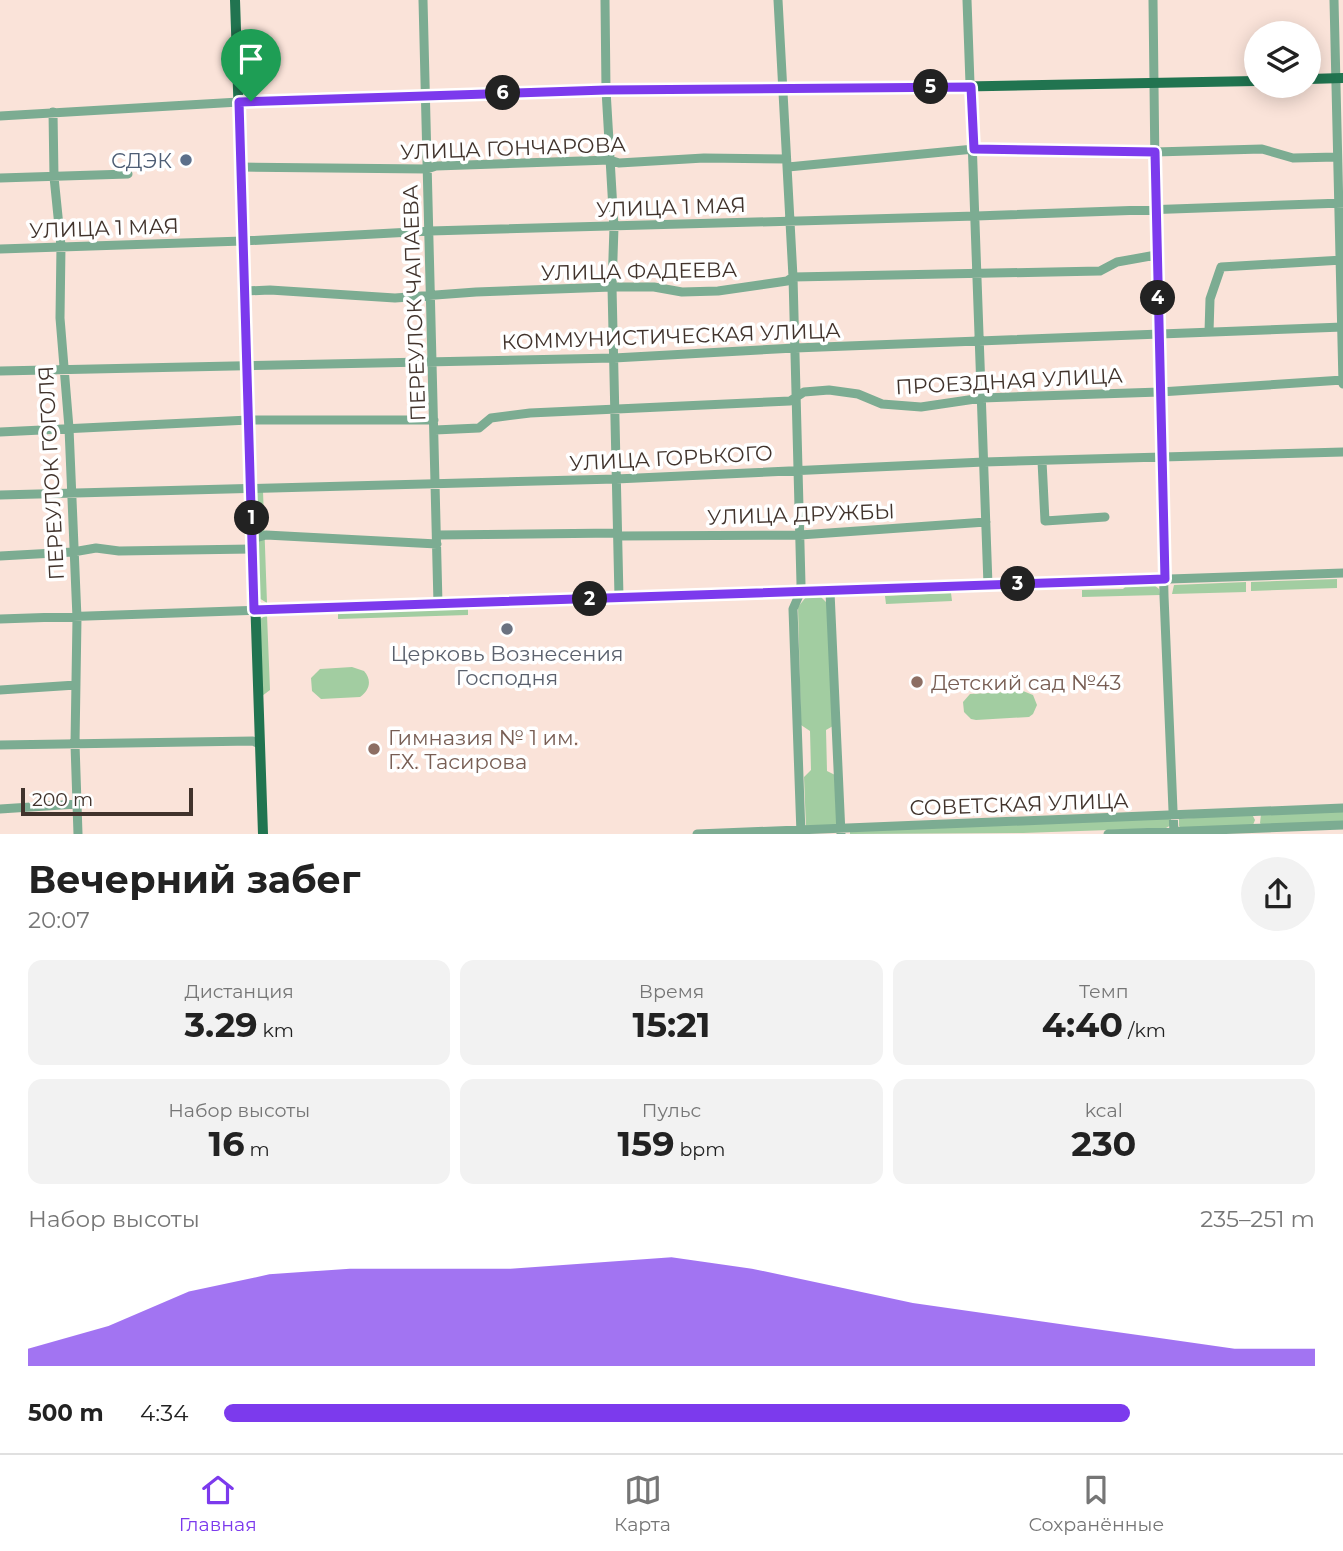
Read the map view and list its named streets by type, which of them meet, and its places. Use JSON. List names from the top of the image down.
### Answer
{
  "streets": {
    "street": [
      "УЛИЦА ГОНЧАРОВА",
      "УЛИЦА 1 МАЯ",
      "УЛИЦА ФАДЕЕВА",
      "ПЕРЕУЛОК ЧАПАЕВА",
      "КОММУНИСТИЧЕСКАЯ УЛИЦА",
      "ПРОЕЗДНАЯ УЛИЦА",
      "УЛИЦА ГОРЬКОГО",
      "ПЕРЕУЛОК ГОГОЛЯ",
      "УЛИЦА ДРУЖБЫ",
      "СОВЕТСКАЯ УЛИЦА"
    ]
  },
  "crossings": [
    ["УЛИЦА ГОНЧАРОВА", "ПЕРЕУЛОК ЧАПАЕВА"],
    ["УЛИЦА 1 МАЯ", "ПЕРЕУЛОК ЧАПАЕВА"],
    ["УЛИЦА 1 МАЯ", "ПЕРЕУЛОК ГОГОЛЯ"],
    ["УЛИЦА ФАДЕЕВА", "ПЕРЕУЛОК ЧАПАЕВА"],
    ["ПЕРЕУЛОК ЧАПАЕВА", "КОММУНИСТИЧЕСКАЯ УЛИЦА"],
    ["ПЕРЕУЛОК ЧАПАЕВА", "ПРОЕЗДНАЯ УЛИЦА"],
    ["ПЕРЕУЛОК ЧАПАЕВА", "УЛИЦА ГОРЬКОГО"],
    ["ПЕРЕУЛОК ЧАПАЕВА", "УЛИЦА ДРУЖБЫ"],
    ["КОММУНИСТИЧЕСКАЯ УЛИЦА", "ПЕРЕУЛОК ГОГОЛЯ"],
    ["УЛИЦА ГОРЬКОГО", "ПЕРЕУЛОК ГОГОЛЯ"],
    ["ПЕРЕУЛОК ГОГОЛЯ", "УЛИЦА ДРУЖБЫ"]
  ],
  "places": [
    "СДЭК",
    "Церковь Вознесения Господня",
    "Детский сад №43",
    "Гимназия № 1 им. Г.Х. Тасирова"
  ],
  "scale_bar": "200 m",
  "page": {
    "pins": [
      "5",
      "6",
      "4",
      "1",
      "3",
      "2"
    ],
    "scale": "200 m",
    "heading": ["Вечерний забег", "20:07"],
    "stats": [
      ["Дистанция", "3.29 km"],
      ["Время", "15:21"],
      ["Темп", "4:40 /km"],
      ["Набор высоты", "16 m"],
      ["Пульс", "159 bpm"],
      ["kcal", "230"]
    ],
    "chart": ["Набор высоты", "235–251 m"],
    "list": [
      {
        "name": "500 m",
        "note": "4:34"
      }
    ],
    "tabs": ["Главная", "Карта", "Сохранённые"]
  }
}
